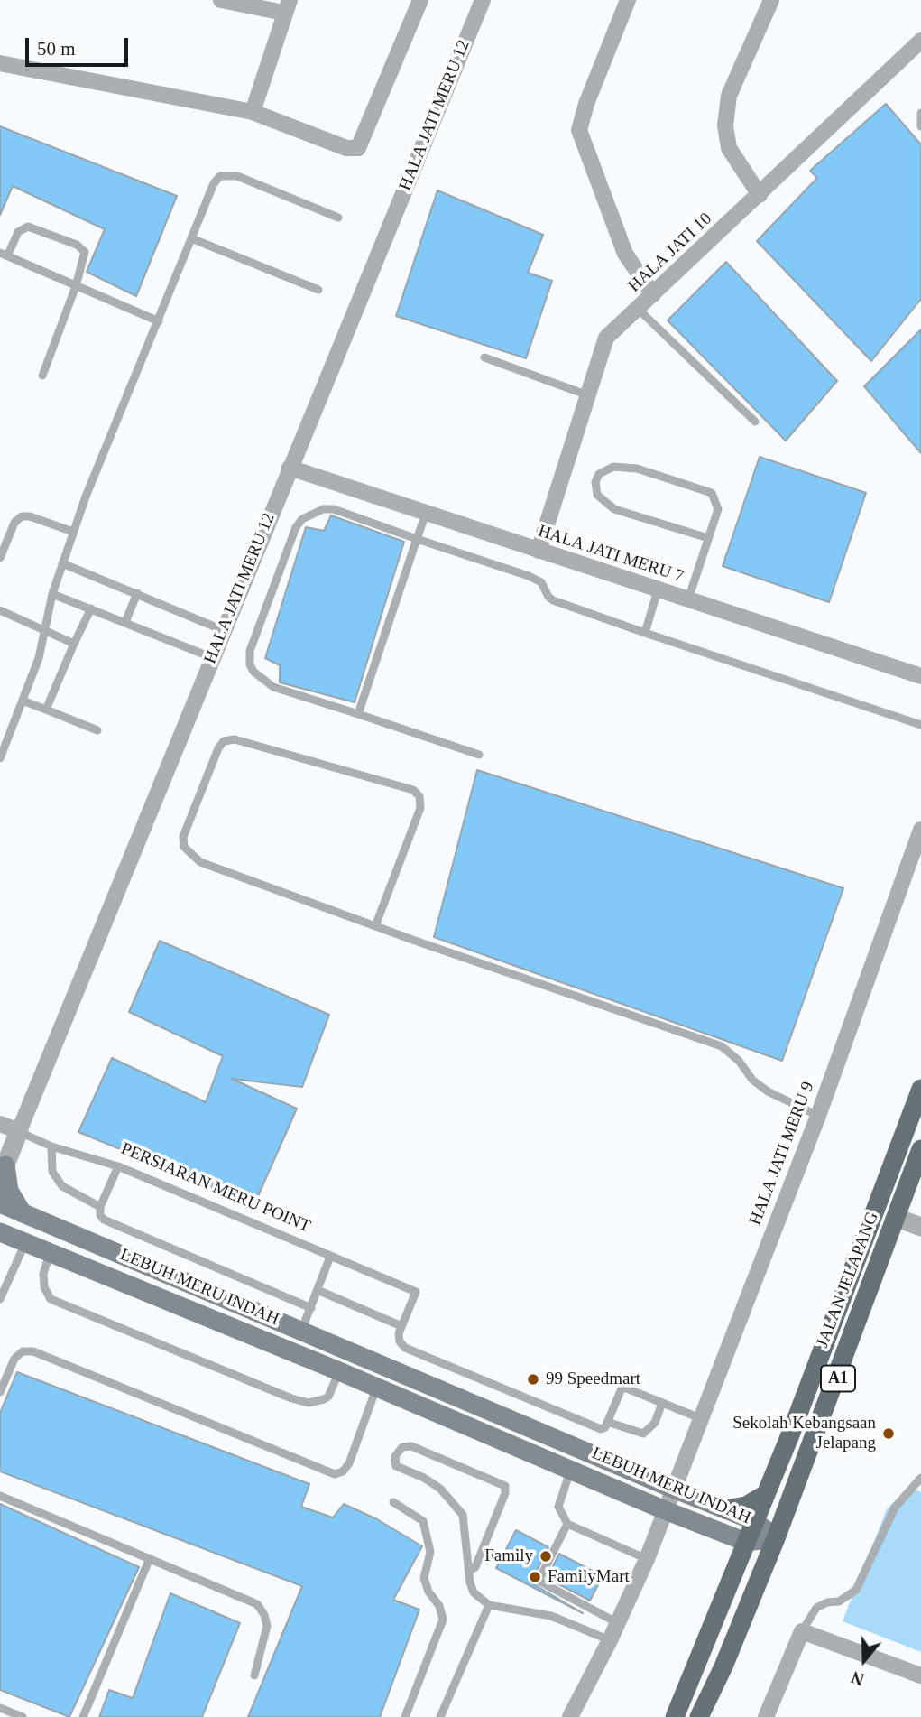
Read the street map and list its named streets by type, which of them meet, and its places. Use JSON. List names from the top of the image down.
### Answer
{
  "streets": {
    "main road": ["JALAN JELAPANG", "LEBUH MERU INDAH", "A1"],
    "street": [
      "HALA JATI MERU 12",
      "HALA JATI 10",
      "HALA JATI MERU 7",
      "HALA JATI MERU 9",
      "PERSIARAN MERU POINT"
    ]
  },
  "crossings": [
    ["HALA JATI MERU 12", "HALA JATI MERU 7"],
    ["HALA JATI MERU 12", "PERSIARAN MERU POINT"],
    ["HALA JATI 10", "HALA JATI MERU 7"],
    ["HALA JATI MERU 9", "LEBUH MERU INDAH"],
    ["JALAN JELAPANG", "LEBUH MERU INDAH"]
  ],
  "places": [
    "99 Speedmart",
    "Sekolah Kebangsaan Jelapang",
    "Family",
    "FamilyMart"
  ],
  "scale_bar": "50 m",
  "north": "bottom"
}
